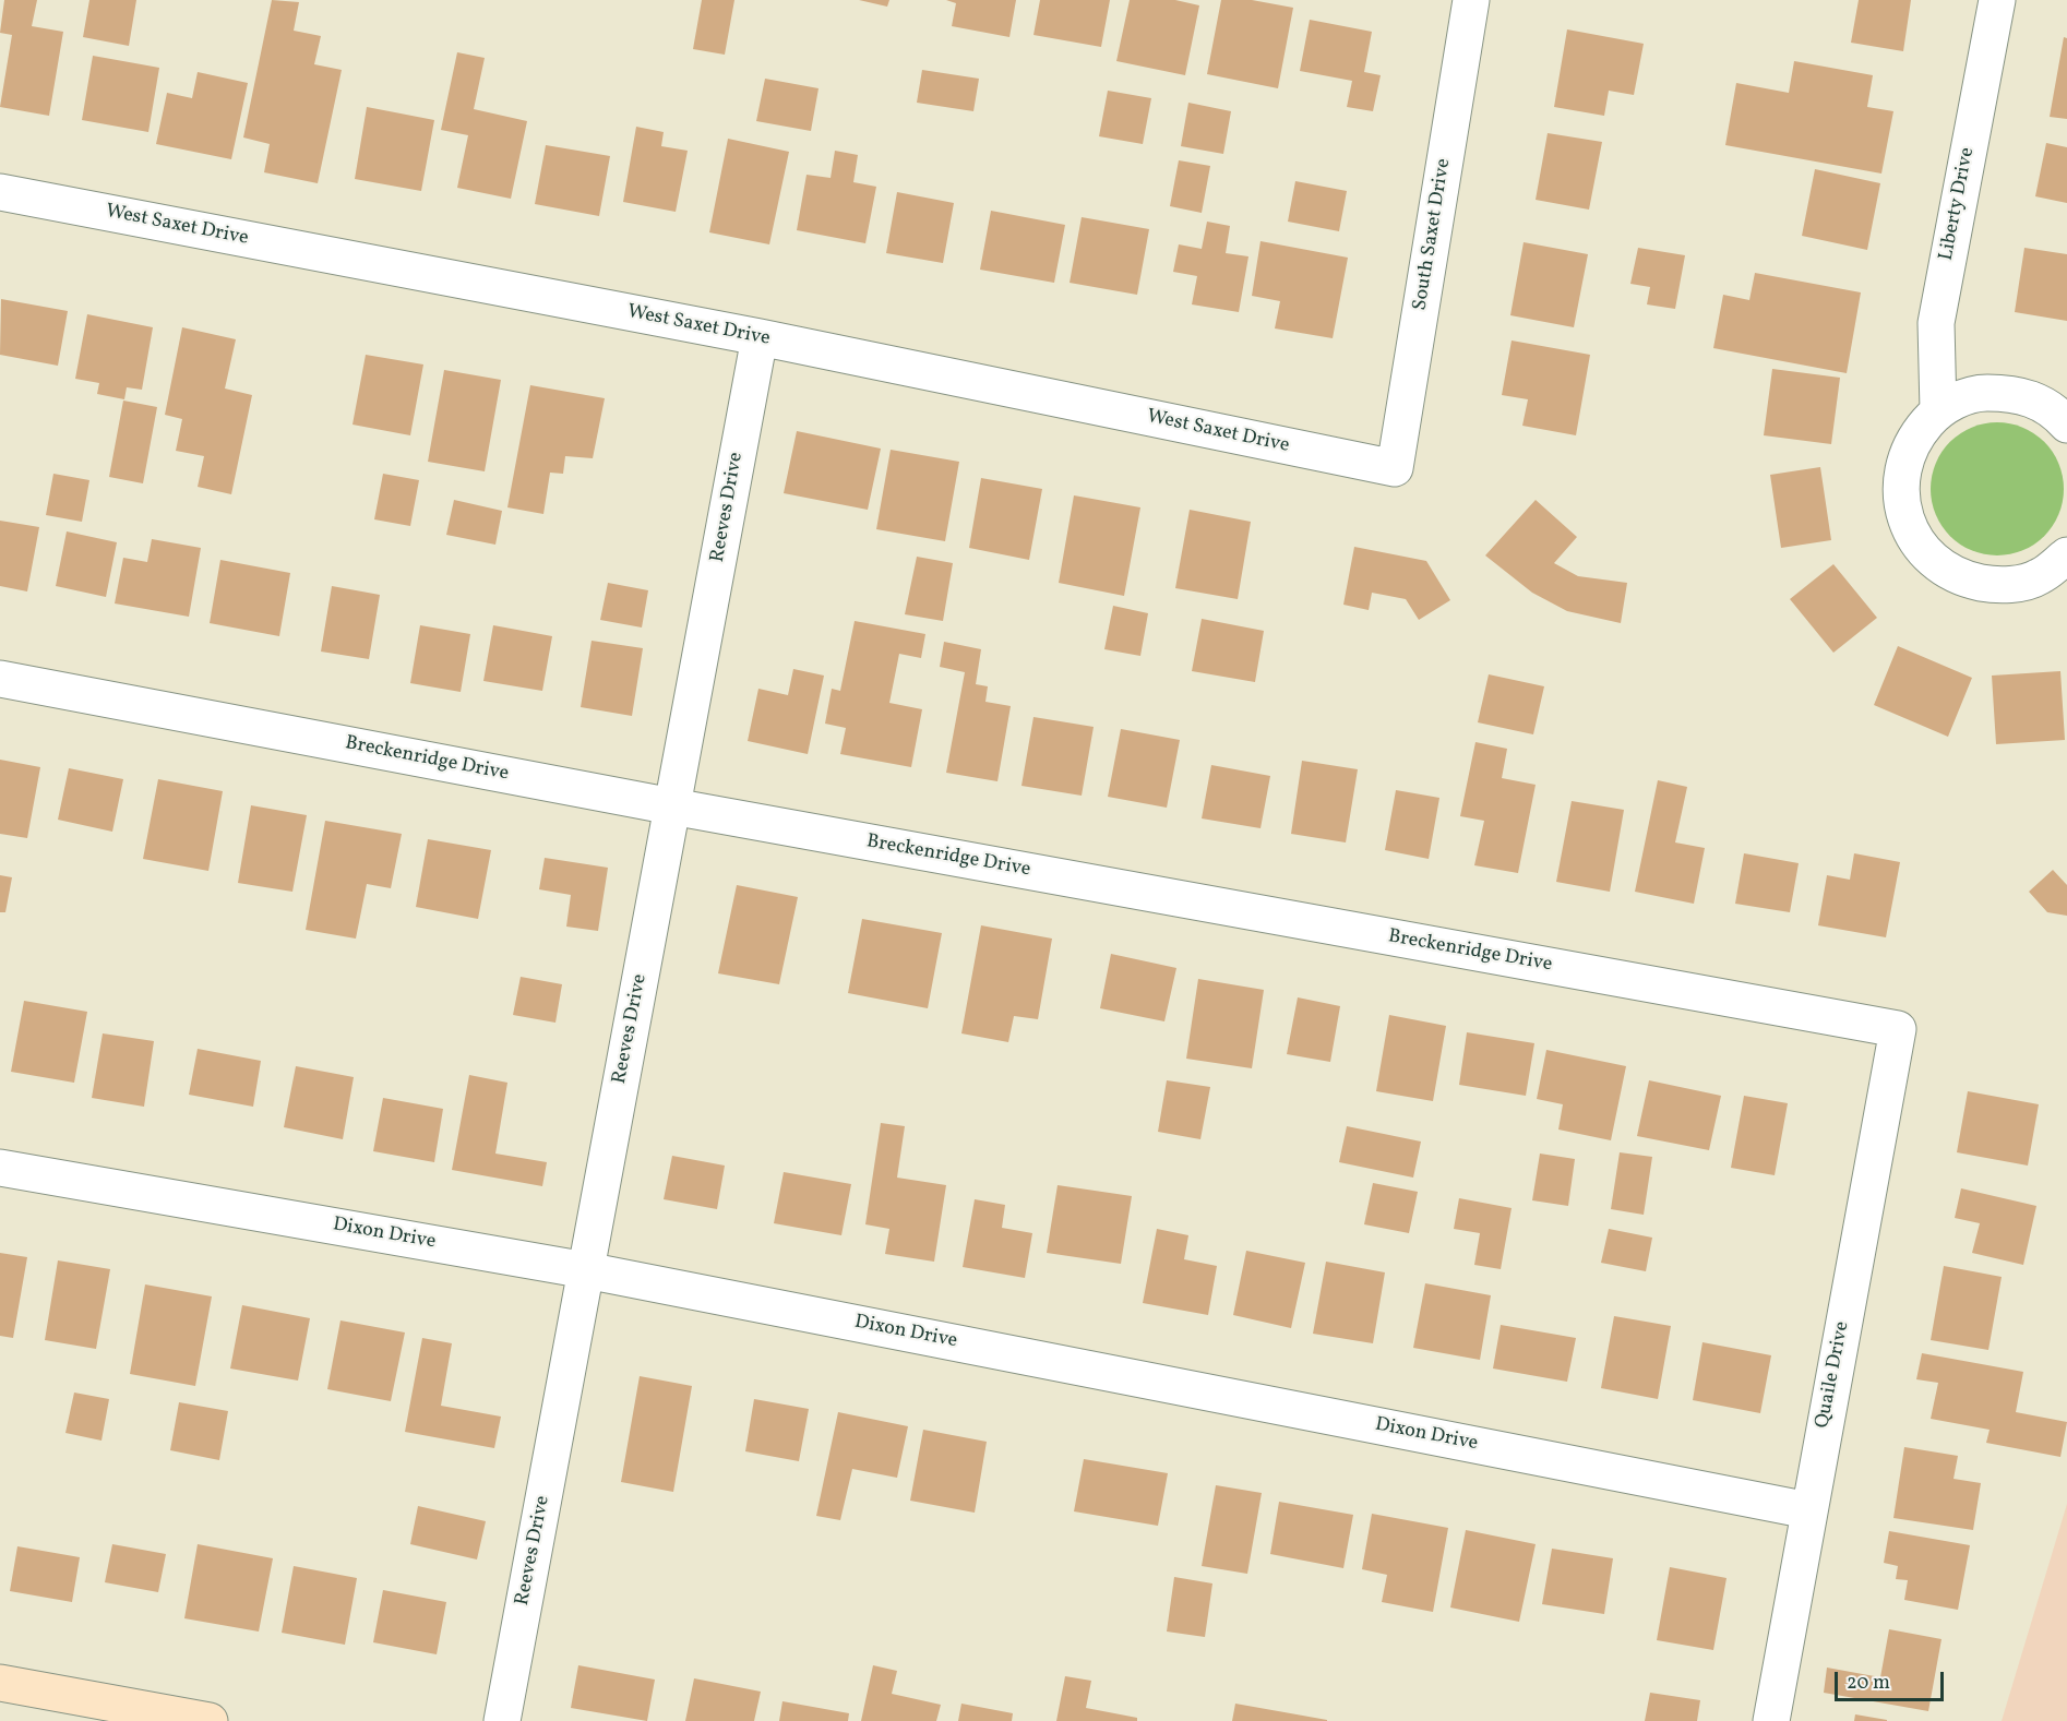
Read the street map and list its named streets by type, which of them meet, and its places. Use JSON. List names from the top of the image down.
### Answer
{
  "streets": {
    "street": [
      "Liberty Drive",
      "West Saxet Drive",
      "South Saxet Drive",
      "Reeves Drive",
      "Breckenridge Drive",
      "Dixon Drive",
      "Quaile Drive"
    ]
  },
  "crossings": [
    ["West Saxet Drive", "South Saxet Drive"],
    ["West Saxet Drive", "Reeves Drive"],
    ["Reeves Drive", "Breckenridge Drive"],
    ["Reeves Drive", "Dixon Drive"],
    ["Breckenridge Drive", "Quaile Drive"],
    ["Dixon Drive", "Quaile Drive"]
  ],
  "scale_bar": "20 m"
}
